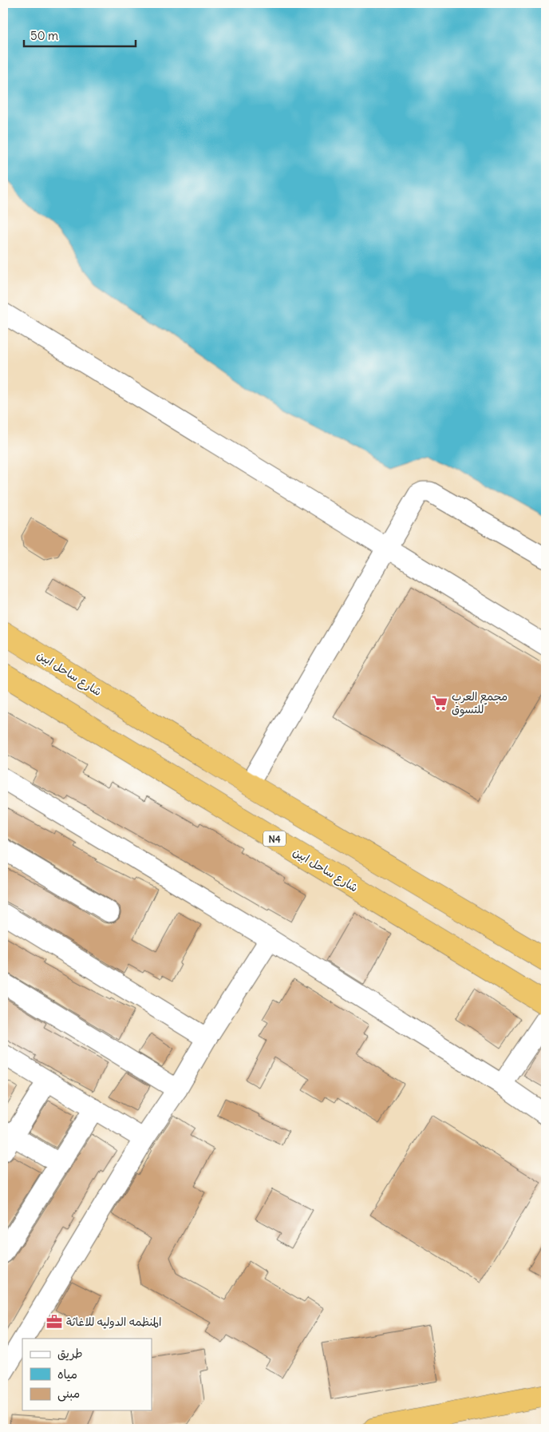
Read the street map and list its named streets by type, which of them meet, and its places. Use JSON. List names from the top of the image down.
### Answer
{
  "streets": {
    "highway": ["شارع ساحل ابين", "N4"]
  },
  "places": {
    "supermarket": ["مجمع العرب للتسوق"],
    "office": ["المنظمه الدوليه للاغاثة"]
  },
  "legend": ["طريق", "مياه", "مبنى"],
  "scale_bar": "50 m"
}
